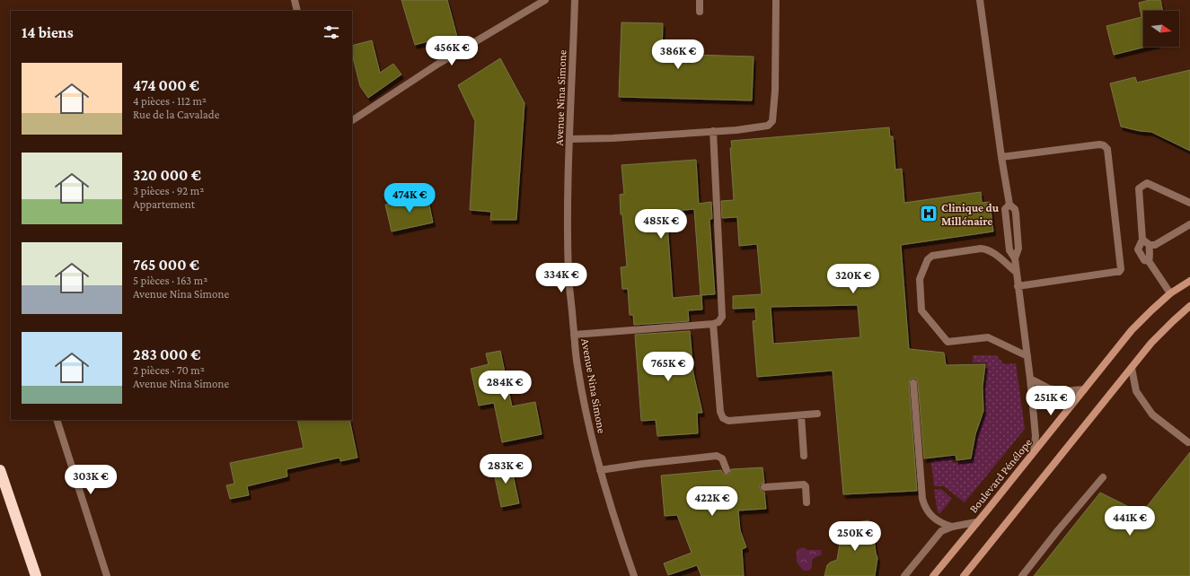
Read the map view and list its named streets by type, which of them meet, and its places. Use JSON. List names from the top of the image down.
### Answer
{
  "streets": {
    "main road": ["Boulevard Pénélope"],
    "street": ["Avenue Nina Simone"]
  },
  "places": {
    "hospital": ["Clinique du Millénaire"]
  },
  "north": "right",
  "page": {
    "heading": "14 biens",
    "price": [
      "456K €",
      "386K €",
      "474K €",
      "485K €",
      "334K €",
      "320K €",
      "765K €",
      "284K €",
      "251K €",
      "283K €",
      "303K €",
      "422K €",
      "441K €",
      "250K €"
    ],
    "list": [
      {
        "name": "474 000 €",
        "note": "4 pièces · 112 m² · Rue de la Cavalade"
      },
      {
        "name": "320 000 €",
        "note": "3 pièces · 92 m² · Appartement"
      },
      {
        "name": "765 000 €",
        "note": "5 pièces · 163 m² · Avenue Nina Simone"
      },
      {
        "name": "283 000 €",
        "note": "2 pièces · 70 m² · Avenue Nina Simone"
      }
    ]
  }
}
